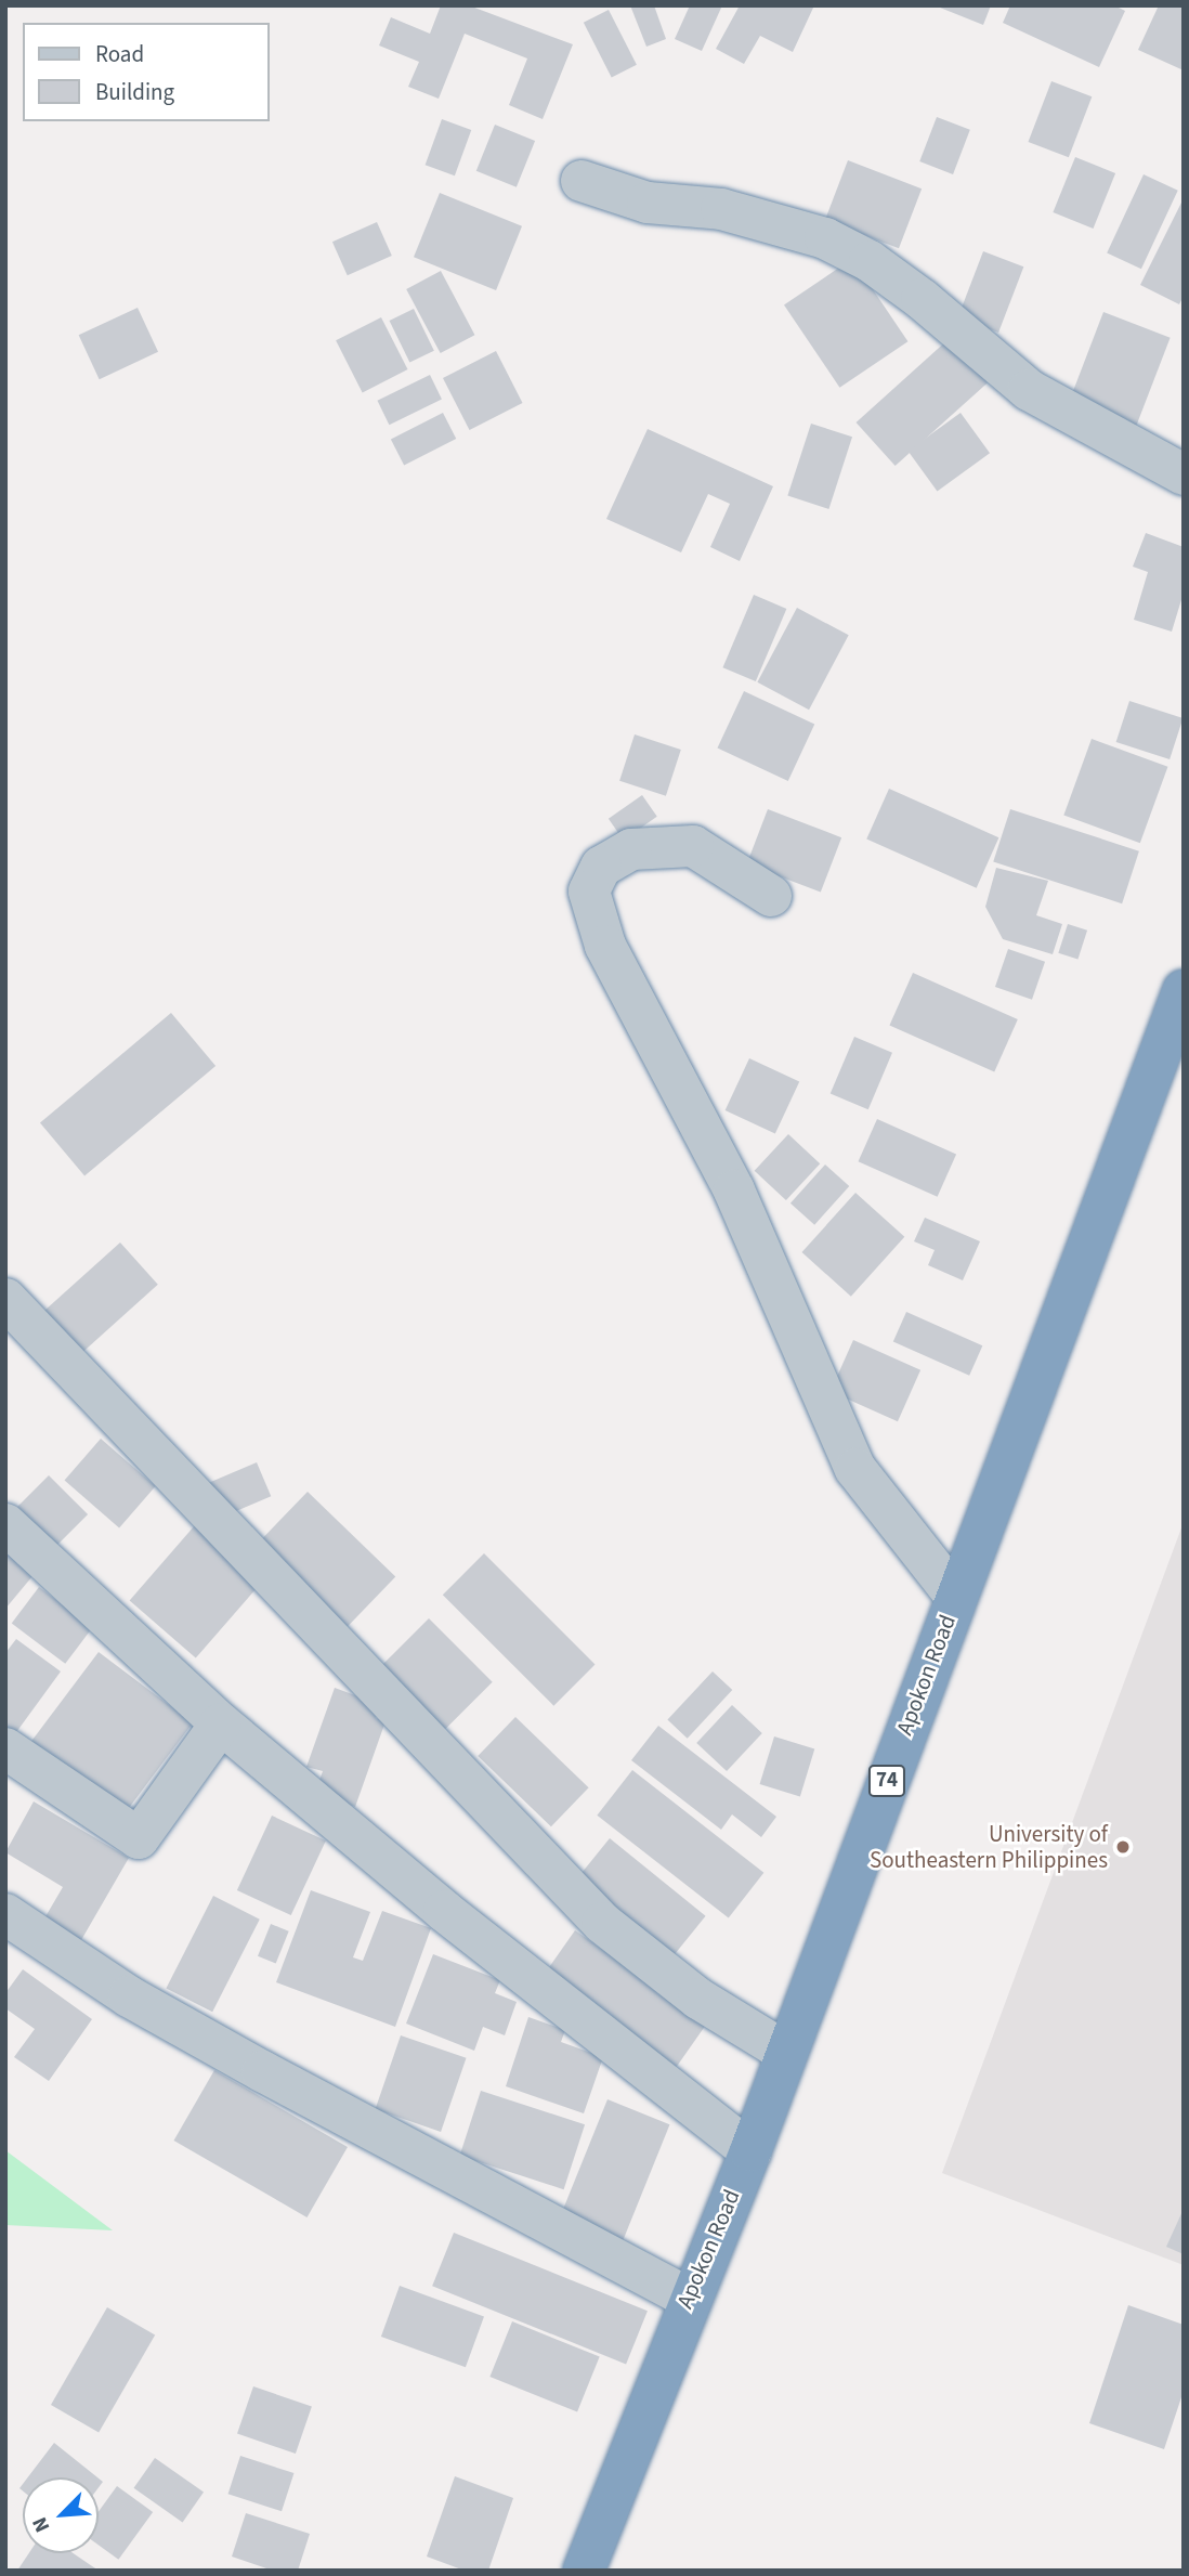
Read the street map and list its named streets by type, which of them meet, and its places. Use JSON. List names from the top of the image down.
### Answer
{
  "streets": {
    "highway": ["Apokon Road", "74"]
  },
  "places": ["University of Southeastern Philippines"],
  "legend": ["Road", "Building"],
  "north": "bottom left"
}
